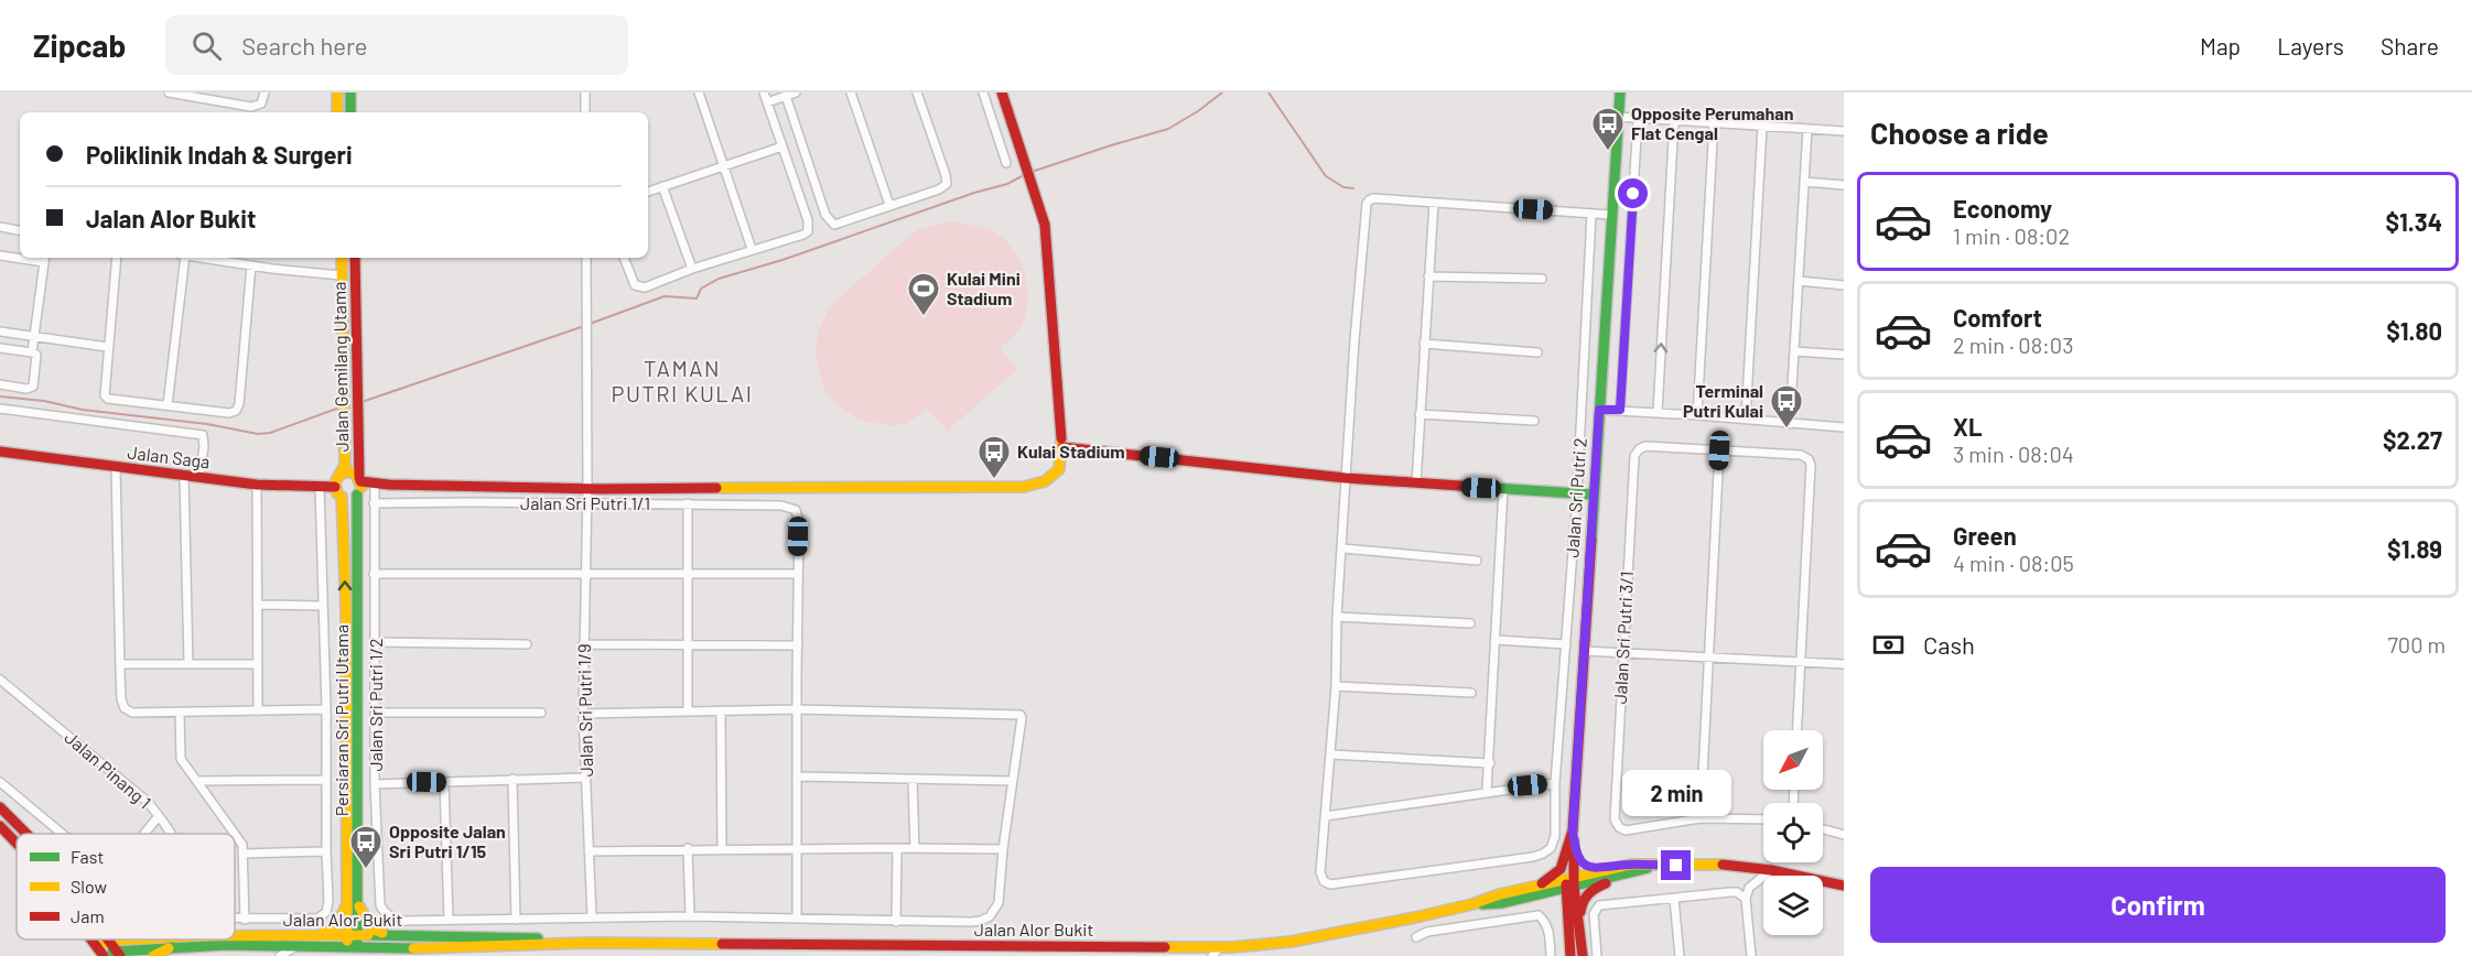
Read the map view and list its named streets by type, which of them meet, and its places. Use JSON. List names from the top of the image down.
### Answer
{
  "streets": {
    "main road": [
      "Jalan Gemilang Utama",
      "Jalan Saga",
      "Persiaran Sri Putri Utama",
      "Jalan Alor Bukit"
    ],
    "street": [
      "Jalan Sri Putri 2",
      "Jalan Sri Putri 1/1",
      "Jalan Sri Putri 3/1",
      "Jalan Sri Putri 1/2",
      "Jalan Sri Putri 1/9",
      "Jalan Pinang 1"
    ]
  },
  "crossings": [
    ["Jalan Gemilang Utama", "Jalan Saga"],
    ["Jalan Gemilang Utama", "Persiaran Sri Putri Utama"],
    ["Jalan Saga", "Persiaran Sri Putri Utama"],
    ["Jalan Sri Putri 1/1", "Jalan Sri Putri 1/2"],
    ["Jalan Sri Putri 1/1", "Jalan Sri Putri 1/9"],
    ["Persiaran Sri Putri Utama", "Jalan Alor Bukit"]
  ],
  "districts": ["TAMAN PUTRI KULAI"],
  "places": {
    "bus stop": [
      "Opposite Perumahan Flat Cengal",
      "Terminal Putri Kulai",
      "Kulai Stadium",
      "Opposite Jalan Sri Putri 1/15"
    ],
    "sports": ["Kulai Mini Stadium"]
  },
  "legend": ["Fast", "Slow", "Jam"],
  "north": "bottom left",
  "page": {
    "header": "Zipcab",
    "search": "Search here",
    "nav": ["Map", "Layers", "Share"],
    "heading": "Choose a ride",
    "banner": ["Poliklinik Indah & Surgeri", "Jalan Alor Bukit"],
    "list": [
      {
        "name": "Economy",
        "note": "1 min · 08:02",
        "value": "$1.34"
      },
      {
        "name": "Comfort",
        "note": "2 min · 08:03",
        "value": "$1.80"
      },
      {
        "name": "XL",
        "note": "3 min · 08:04",
        "value": "$2.27"
      },
      {
        "name": "Green",
        "note": "4 min · 08:05",
        "value": "$1.89"
      }
    ],
    "pay": ["Cash", "700 m"],
    "bubble": "2 min",
    "buttons": "Confirm"
  }
}
